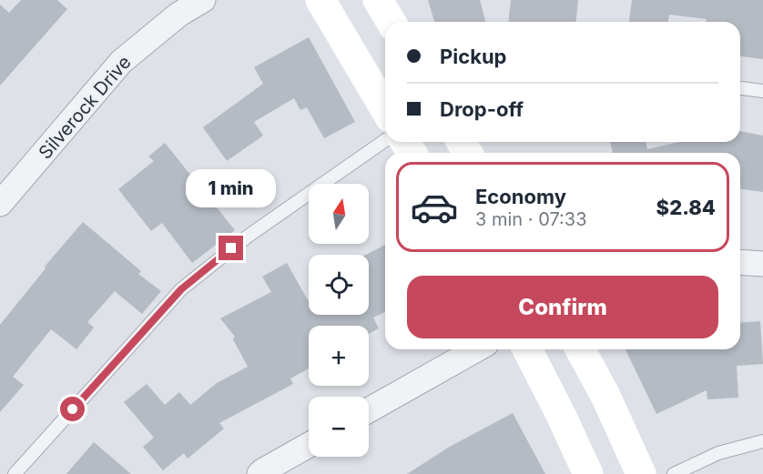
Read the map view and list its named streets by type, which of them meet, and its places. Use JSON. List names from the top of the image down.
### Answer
{
  "streets": {
    "street": ["Silverock Drive"]
  },
  "north": "top",
  "page": {
    "banner": ["Pickup", "Drop-off"],
    "list": [
      {
        "name": "Economy",
        "note": "3 min · 07:33",
        "value": "$2.84"
      }
    ],
    "bubble": "1 min",
    "map_buttons": ["+", "−"],
    "buttons": "Confirm"
  }
}
